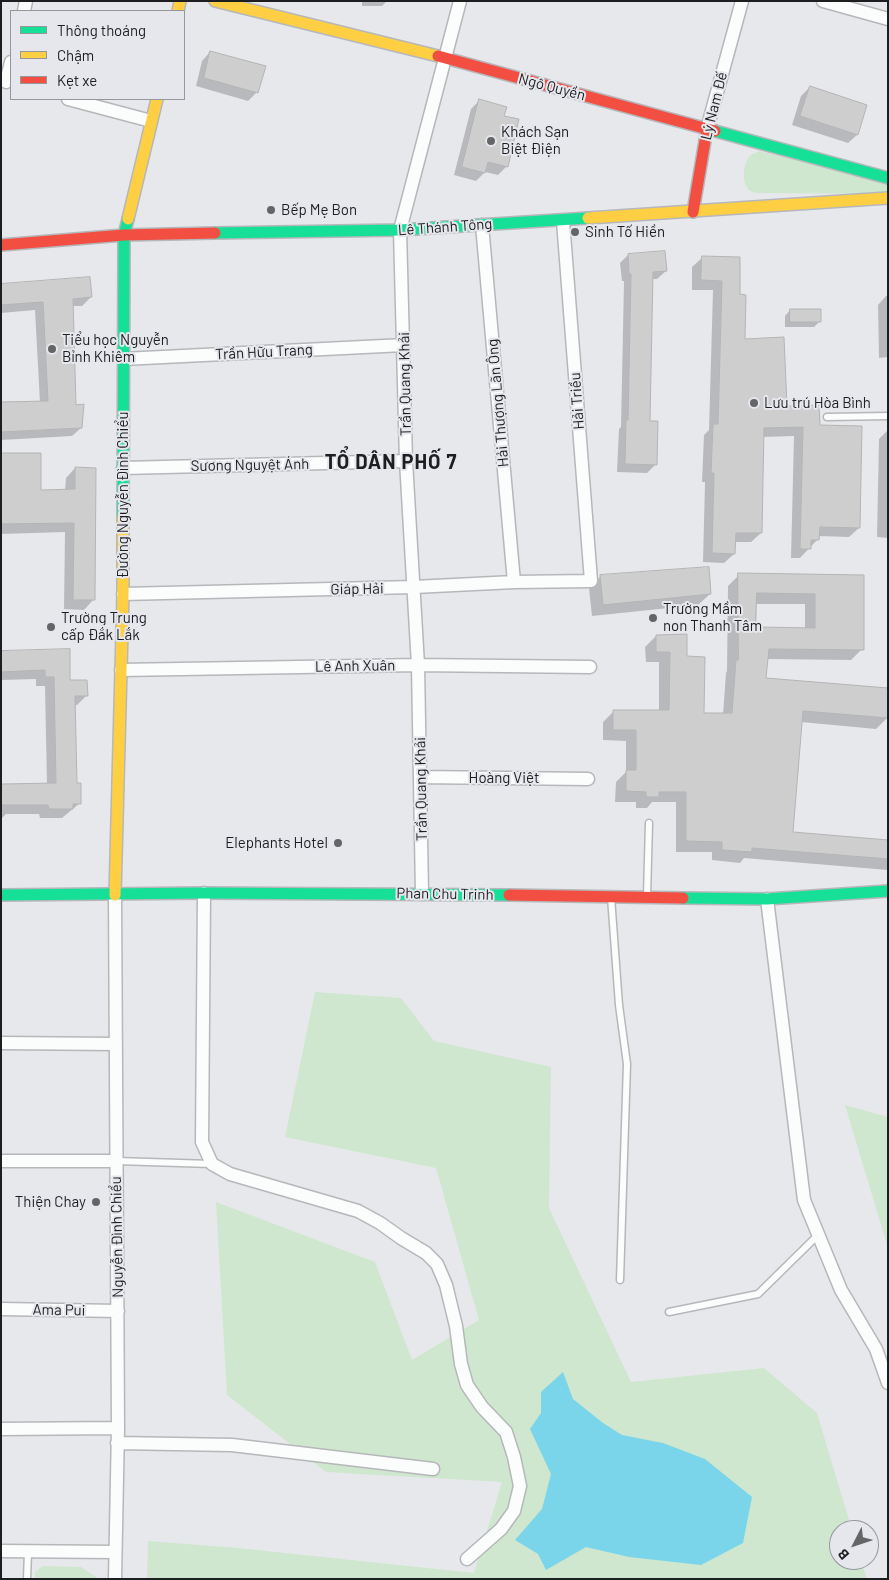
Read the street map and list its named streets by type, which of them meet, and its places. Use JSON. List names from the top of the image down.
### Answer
{
  "streets": {
    "main road": [
      "Ngô Quyền",
      "Lý Nam Đế",
      "Lê Thánh Tông",
      "Đường Nguyễn Đình Chiểu",
      "Phan Chu Trinh"
    ],
    "street": [
      "Trần Hữu Trang",
      "Trần Quang Khải",
      "Hải Triều",
      "Hải Thượng Lãn Ông",
      "Sương Nguyệt Ánh",
      "Giáp Hải",
      "Lê Anh Xuân",
      "Hoàng Việt",
      "Nguyễn Đình Chiểu",
      "Ama Pui"
    ]
  },
  "crossings": [
    ["Ngô Quyền", "Lý Nam Đế"],
    ["Ngô Quyền", "Trần Quang Khải"],
    ["Lý Nam Đế", "Lê Thánh Tông"],
    ["Lê Thánh Tông", "Trần Quang Khải"],
    ["Lê Thánh Tông", "Hải Triều"],
    ["Lê Thánh Tông", "Hải Thượng Lãn Ông"],
    ["Lê Thánh Tông", "Đường Nguyễn Đình Chiểu"],
    ["Trần Hữu Trang", "Trần Quang Khải"],
    ["Trần Hữu Trang", "Đường Nguyễn Đình Chiểu"],
    ["Trần Quang Khải", "Sương Nguyệt Ánh"],
    ["Trần Quang Khải", "Giáp Hải"],
    ["Trần Quang Khải", "Lê Anh Xuân"],
    ["Trần Quang Khải", "Hoàng Việt"],
    ["Trần Quang Khải", "Phan Chu Trinh"],
    ["Hải Triều", "Giáp Hải"],
    ["Hải Thượng Lãn Ông", "Giáp Hải"],
    ["Sương Nguyệt Ánh", "Đường Nguyễn Đình Chiểu"],
    ["Đường Nguyễn Đình Chiểu", "Giáp Hải"],
    ["Đường Nguyễn Đình Chiểu", "Lê Anh Xuân"],
    ["Đường Nguyễn Đình Chiểu", "Phan Chu Trinh"],
    ["Đường Nguyễn Đình Chiểu", "Nguyễn Đình Chiểu"],
    ["Phan Chu Trinh", "Nguyễn Đình Chiểu"],
    ["Nguyễn Đình Chiểu", "Ama Pui"]
  ],
  "districts": ["TỔ DÂN PHỐ 7"],
  "places": [
    "Khách Sạn Biệt Điện",
    "Bếp Mẹ Bon",
    "Sinh Tố Hiền",
    "Tiểu học Nguyễn Bỉnh Khiêm",
    "Lưu trú Hòa Bình",
    "Trường Mầm non Thanh Tâm",
    "Trường Trung cấp Đắk Lắk",
    "Elephants Hotel",
    "Thiện Chay"
  ],
  "legend": ["Thông thoáng", "Chậm", "Kẹt xe"],
  "north": "bottom left"
}
